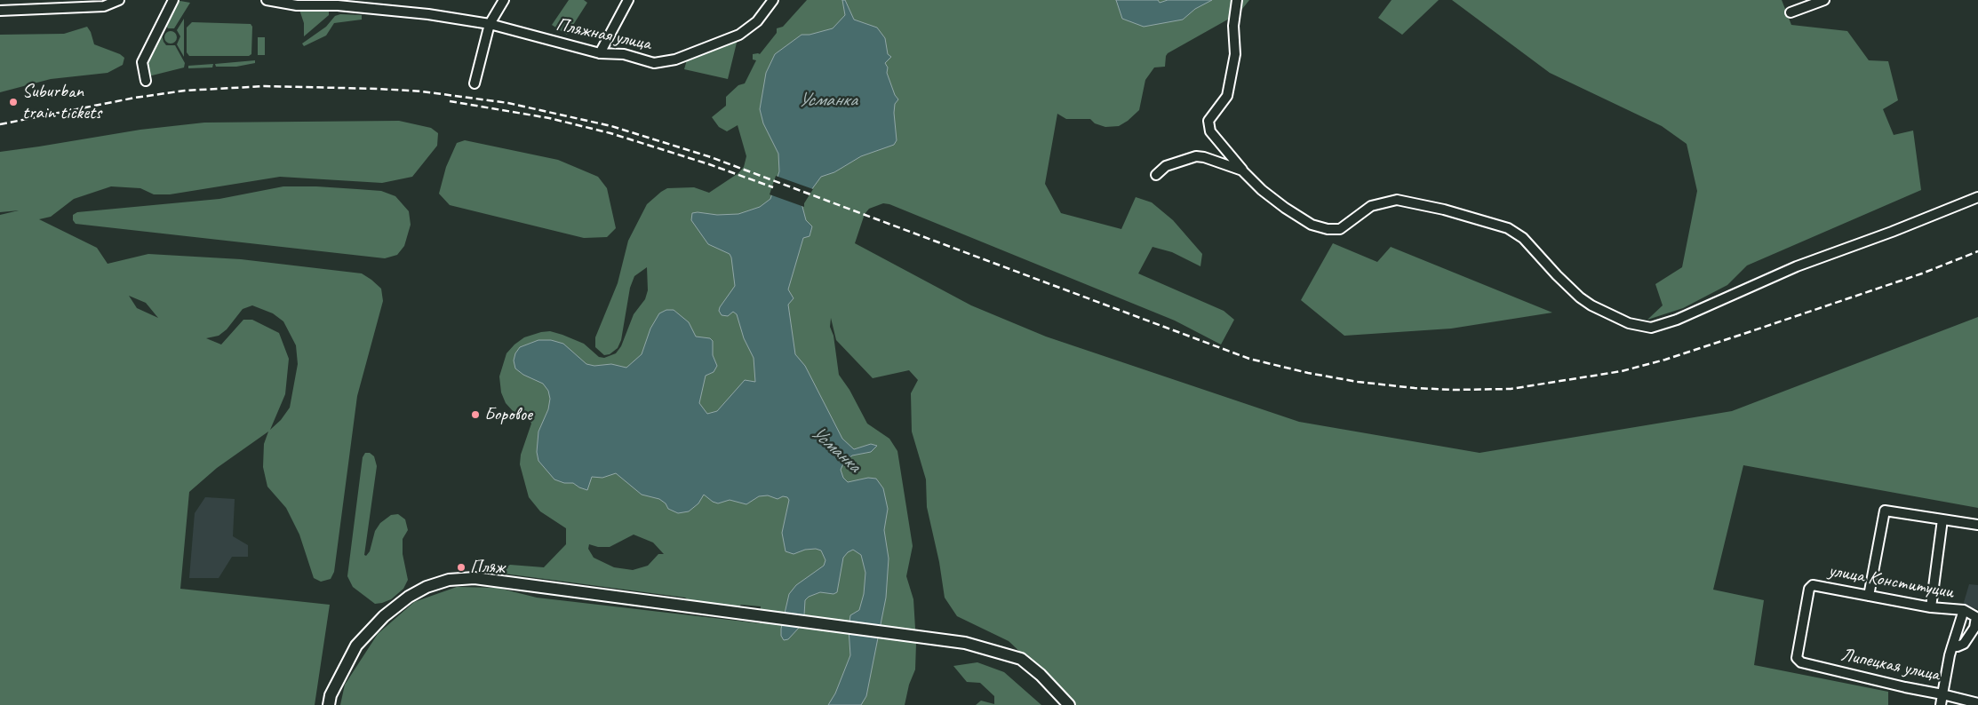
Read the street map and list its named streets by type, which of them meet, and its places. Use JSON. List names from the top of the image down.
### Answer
{
  "streets": {
    "street": ["Пляжная улица", "улица Конституции", "Липецкая улица"]
  },
  "crossings": [
    ["улица Конституции", "Липецкая улица"]
  ],
  "water": ["Усманка"],
  "places": ["Suburban train tickets", "Боровое", "Пляж"]
}
